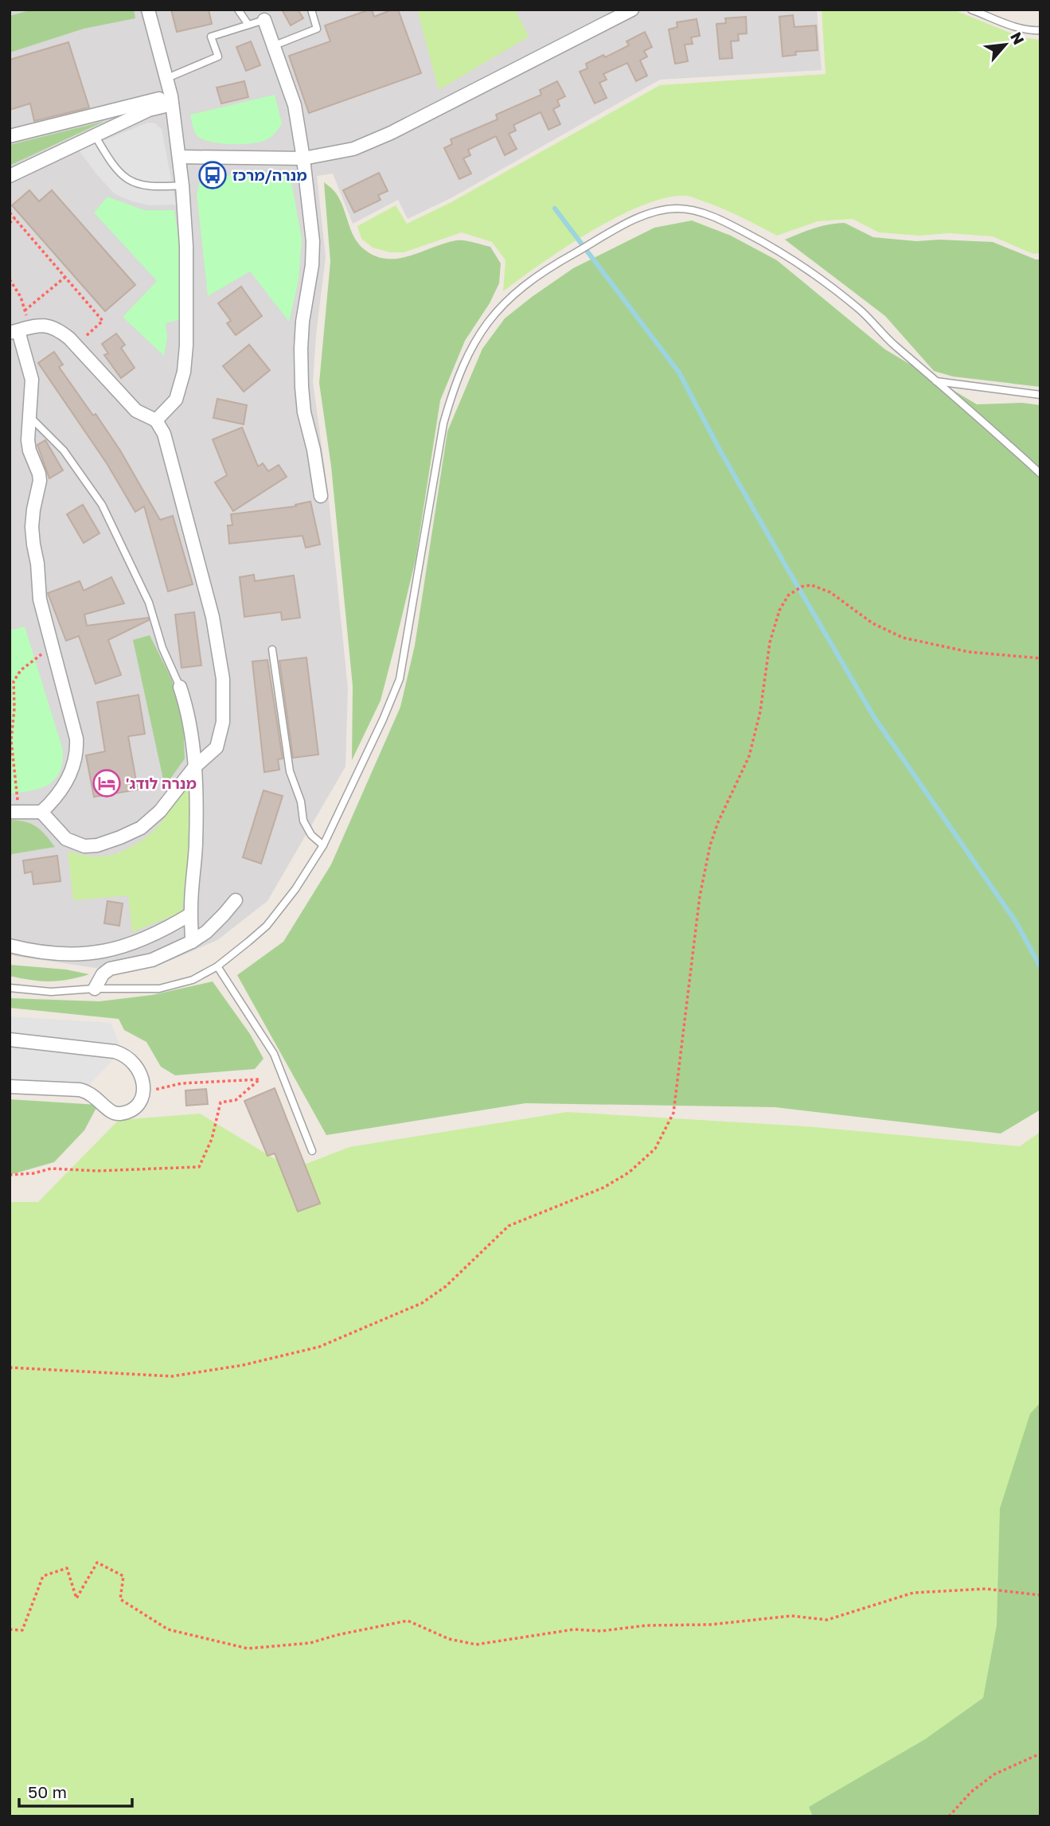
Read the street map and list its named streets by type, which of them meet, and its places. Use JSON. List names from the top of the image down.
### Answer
{
  "places": {
    "bus stop": ["מנרה/מרכז"],
    "hotel": ["'מנרה לודג"]
  },
  "scale_bar": "50 m",
  "north": "top right"
}
